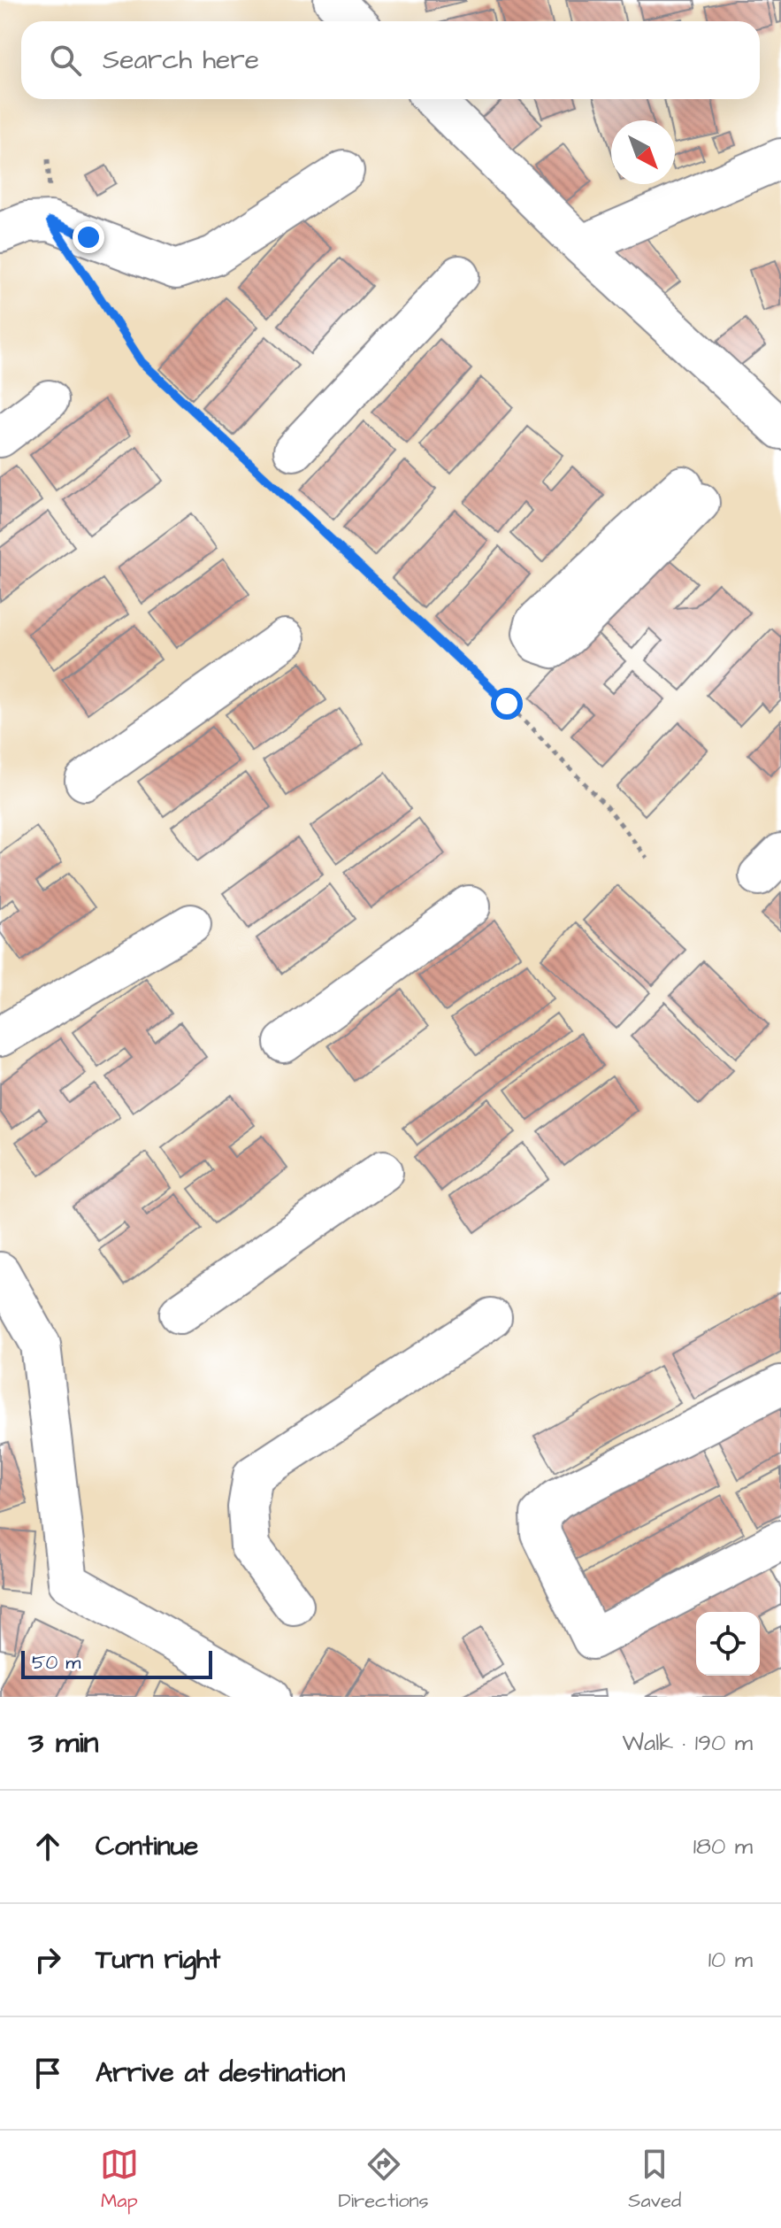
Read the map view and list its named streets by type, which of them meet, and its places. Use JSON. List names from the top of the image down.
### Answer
{
  "scale_bar": "50 m",
  "north": "bottom right",
  "page": {
    "search": "Search here",
    "scale": "50 m",
    "heading": ["3 min", "Walk · 190 m"],
    "list": [
      ["Continue", "180 m"],
      ["Turn right", "10 m"],
      "Arrive at destination"
    ],
    "nav": ["Map", "Directions", "Saved"]
  }
}
